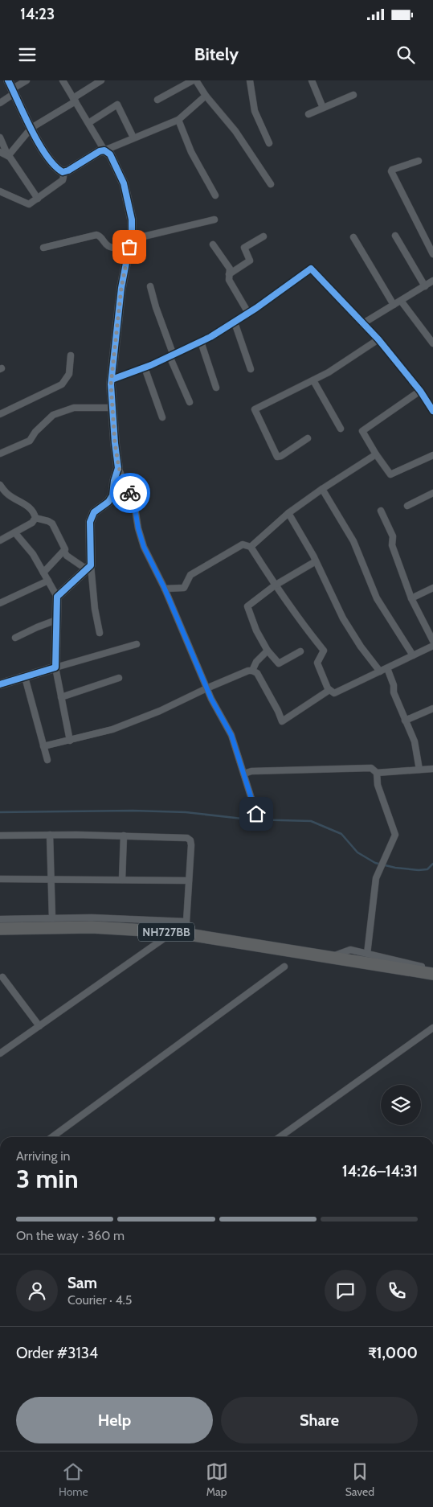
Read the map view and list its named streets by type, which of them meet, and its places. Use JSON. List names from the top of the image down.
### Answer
{
  "streets": {
    "highway": ["NH727BB"]
  },
  "page": {
    "status": "14:23",
    "header": "Bitely",
    "heading": ["3 min", "Arriving in", "14:26–14:31"],
    "panel": [
      "Sam",
      "Courier · 4.5",
      "Order #3134",
      "₹1,000"
    ],
    "bar": "On the way · 360 m",
    "buttons": ["Help", "Share"],
    "tabs": ["Home", "Map", "Saved"]
  }
}
